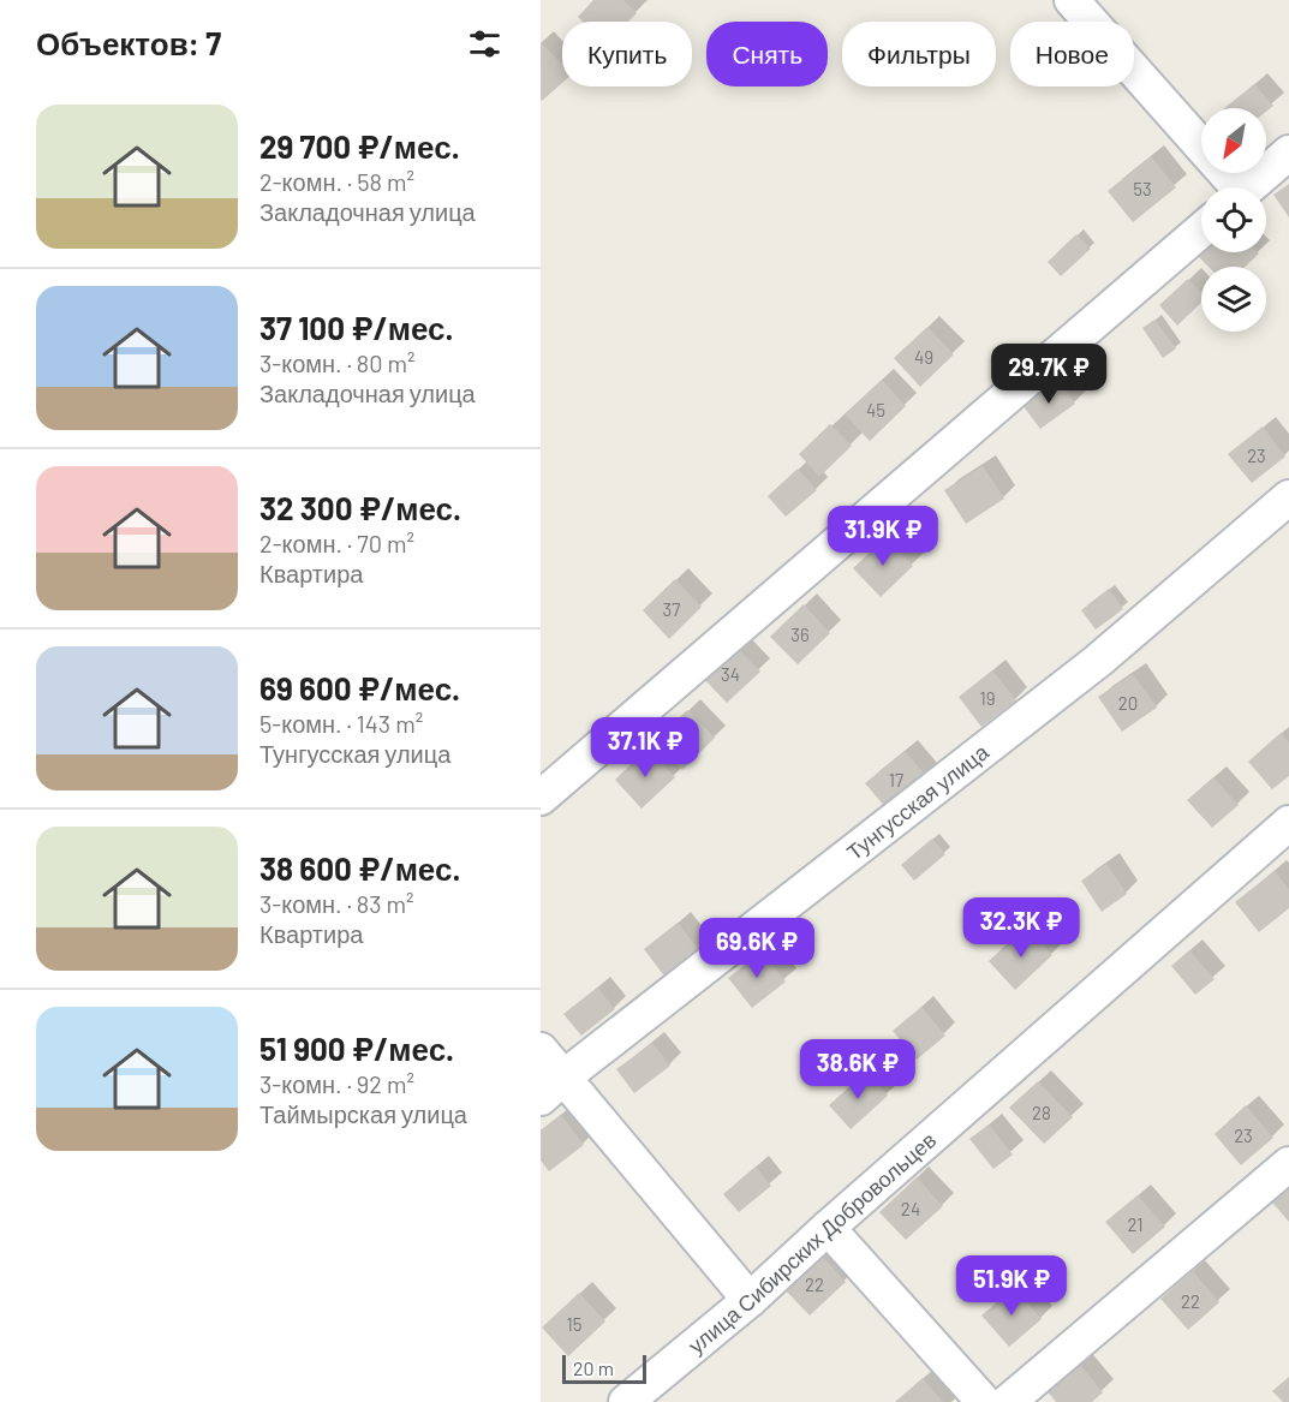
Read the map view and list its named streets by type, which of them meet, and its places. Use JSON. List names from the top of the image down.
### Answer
{
  "streets": {
    "street": ["Тунгусская улица", "улица Сибирских Добровольцев"]
  },
  "house_numbers": [
    "53",
    "49",
    "45",
    "23",
    "37",
    "36",
    "34",
    "19",
    "20",
    "17",
    "28",
    "23",
    "24",
    "21",
    "22",
    "22",
    "15"
  ],
  "scale_bar": "20 m",
  "north": "bottom left",
  "page": {
    "heading": "Объектов: 7",
    "chip": [
      "Купить",
      "Снять",
      "Фильтры",
      "Новое"
    ],
    "list": [
      {
        "name": "29 700 ₽/мес.",
        "note": "2-комн. · 58 m² · Закладочная улица"
      },
      {
        "name": "37 100 ₽/мес.",
        "note": "3-комн. · 80 m² · Закладочная улица"
      },
      {
        "name": "32 300 ₽/мес.",
        "note": "2-комн. · 70 m² · Квартира"
      },
      {
        "name": "69 600 ₽/мес.",
        "note": "5-комн. · 143 m² · Тунгусская улица"
      },
      {
        "name": "38 600 ₽/мес.",
        "note": "3-комн. · 83 m² · Квартира"
      },
      {
        "name": "51 900 ₽/мес.",
        "note": "3-комн. · 92 m² · Таймырская улица"
      }
    ],
    "price": [
      "29.7K ₽",
      "31.9K ₽",
      "37.1K ₽",
      "32.3K ₽",
      "69.6K ₽",
      "38.6K ₽",
      "51.9K ₽"
    ],
    "scale": "20 m"
  }
}
